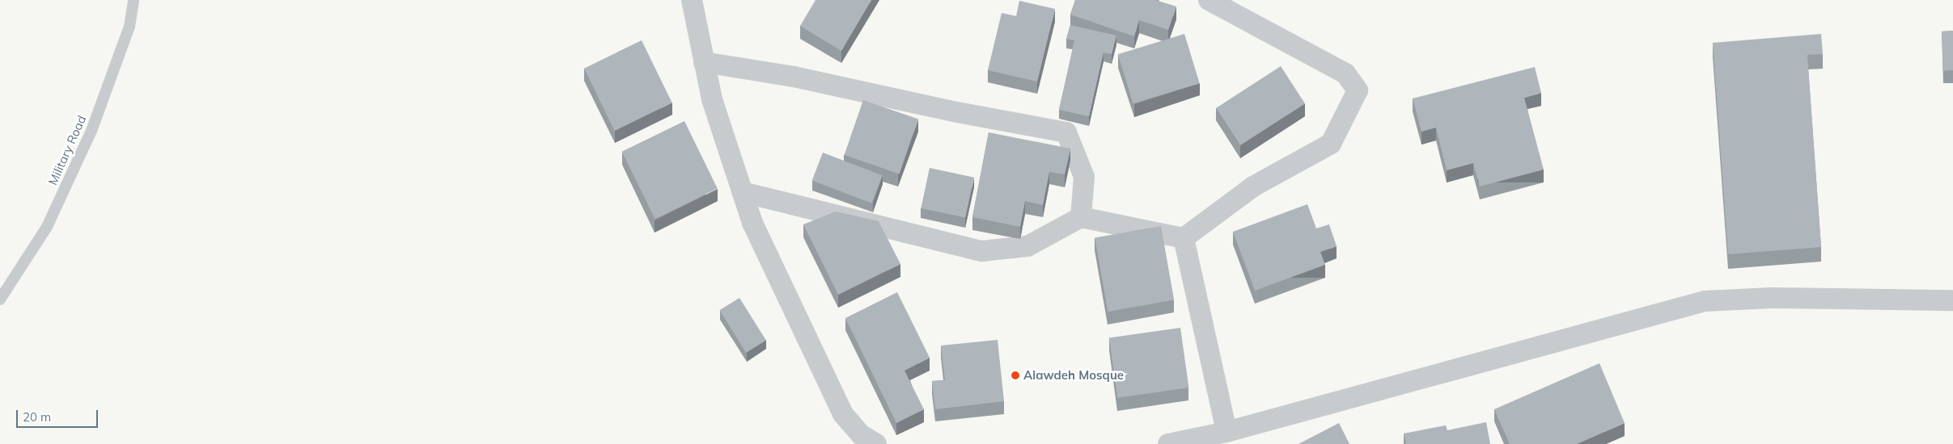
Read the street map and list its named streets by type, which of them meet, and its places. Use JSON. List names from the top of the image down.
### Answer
{
  "streets": {
    "lane": ["Military Road"]
  },
  "places": ["Alawdeh Mosque"],
  "scale_bar": "20 m"
}
